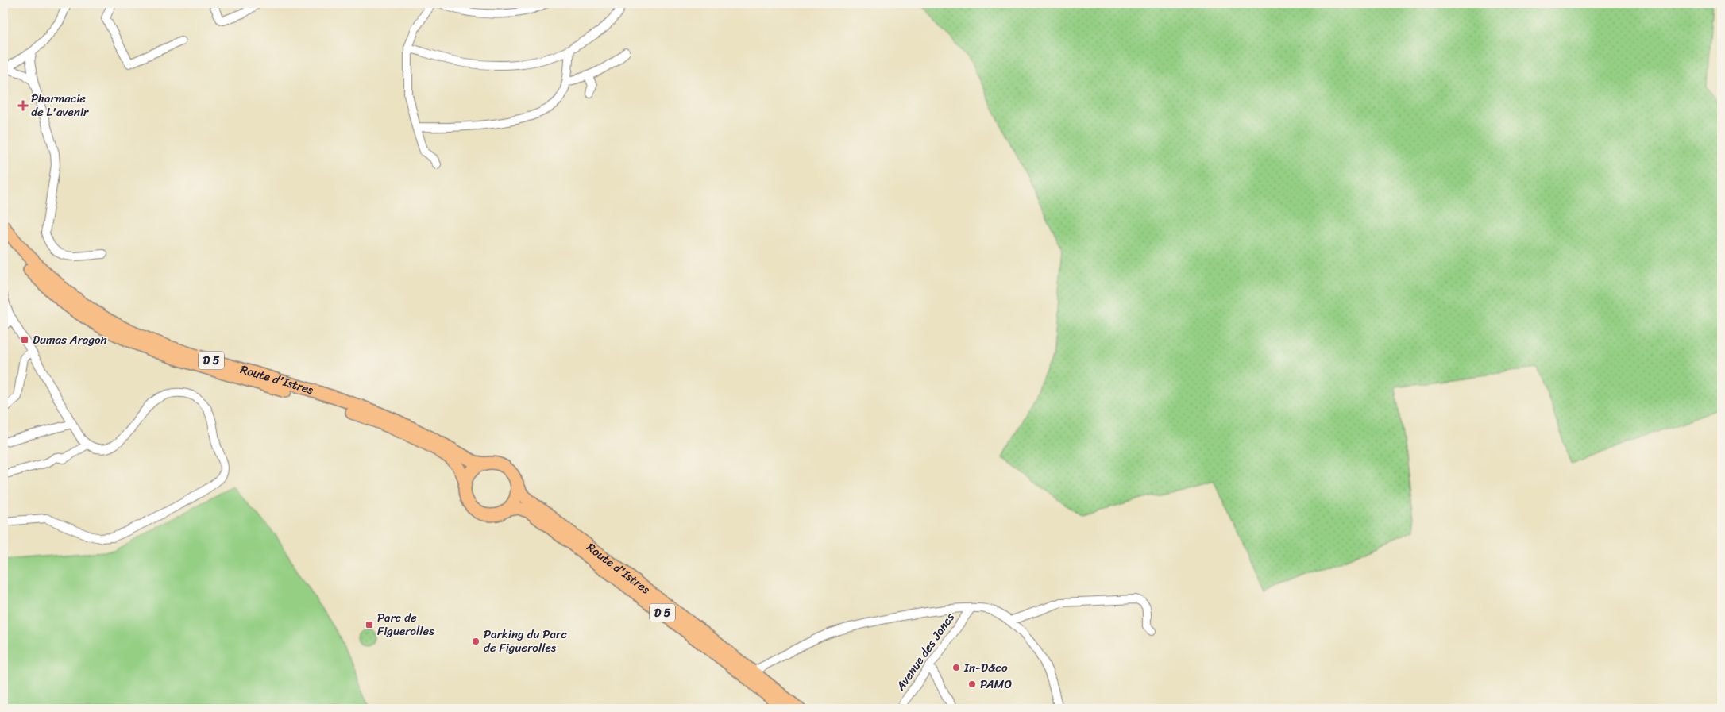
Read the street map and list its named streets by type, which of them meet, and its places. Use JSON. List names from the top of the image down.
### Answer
{
  "streets": {
    "main road": ["D 5", "Route d'Istres"],
    "street": ["Avenue des Joncs"]
  },
  "places": {
    "health": ["Pharmacie de L'avenir"],
    "transit": ["Dumas Aragon", "Parc de Figuerolles"],
    "other": ["Parking du Parc de Figuerolles", "In-D&co", "PAMO"]
  }
}
